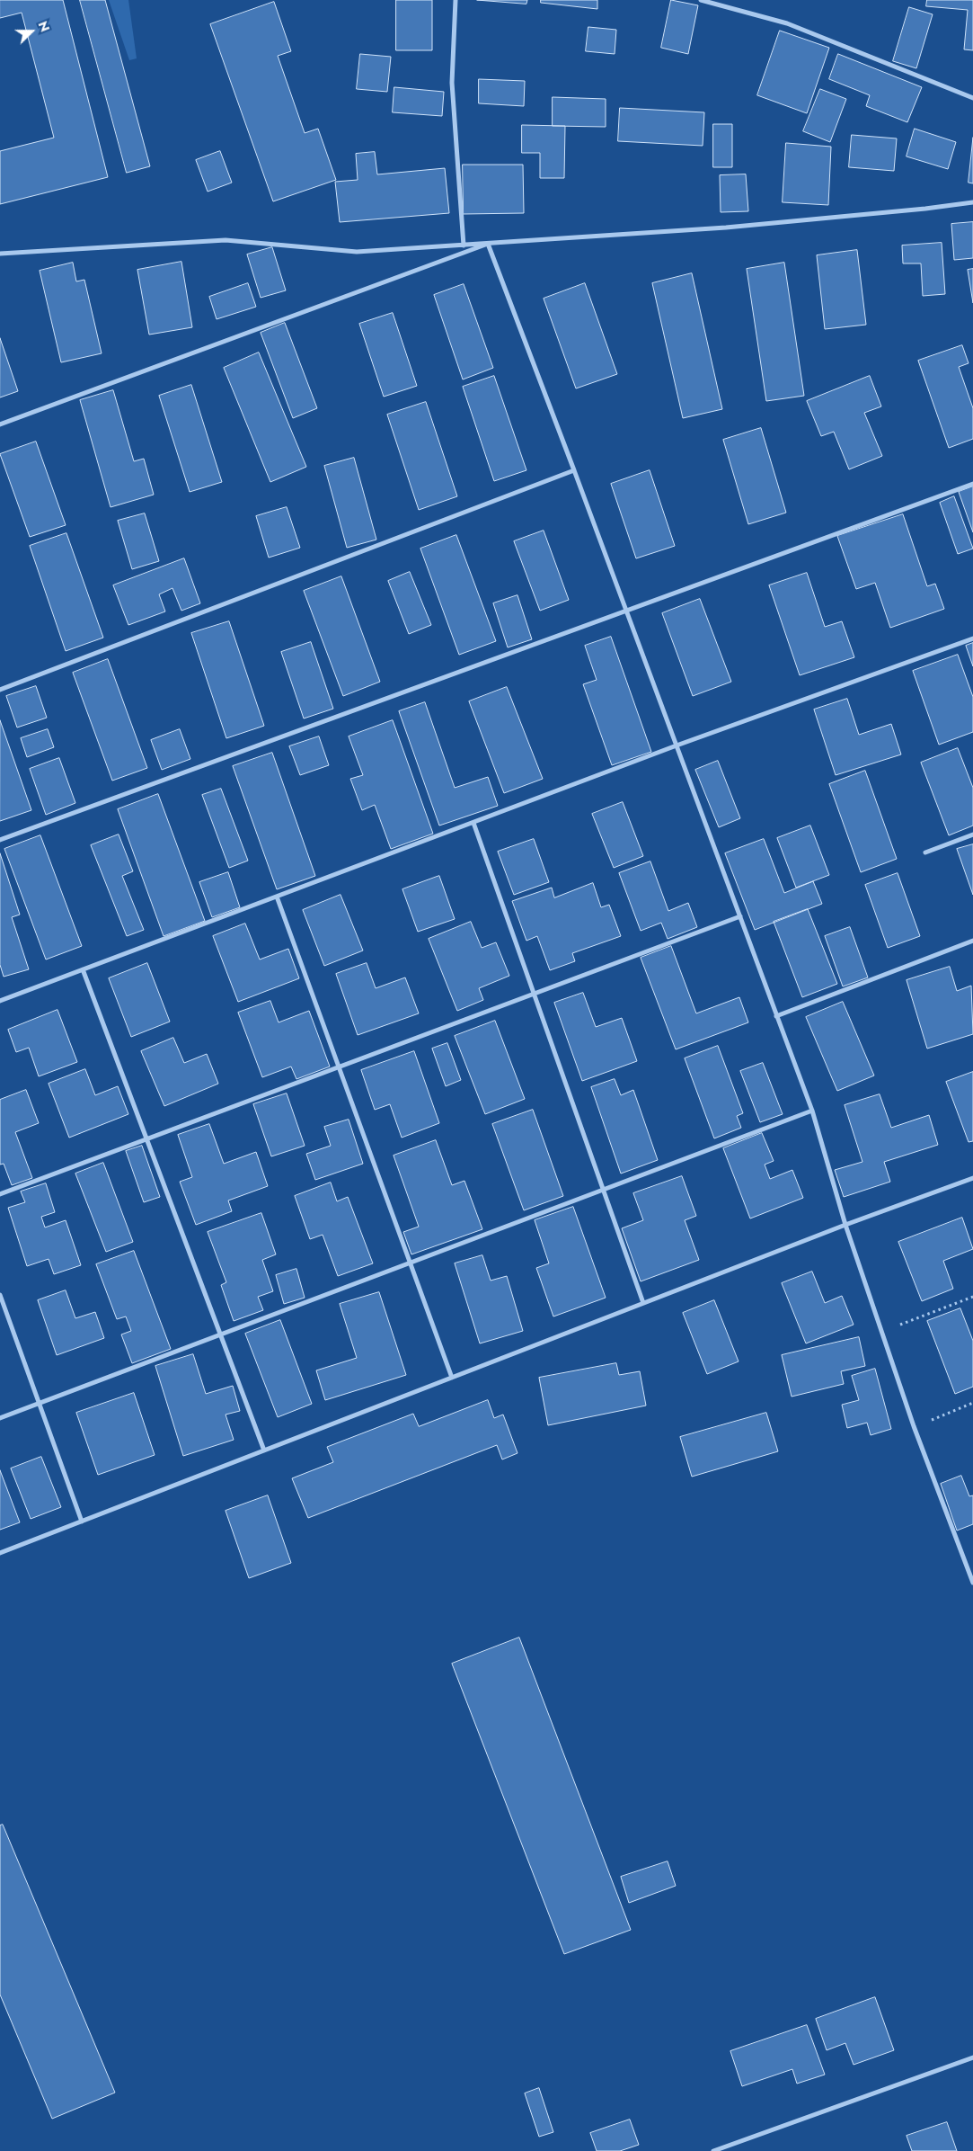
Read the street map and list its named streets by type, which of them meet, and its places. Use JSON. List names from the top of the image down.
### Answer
{
  "north": "right"
}
